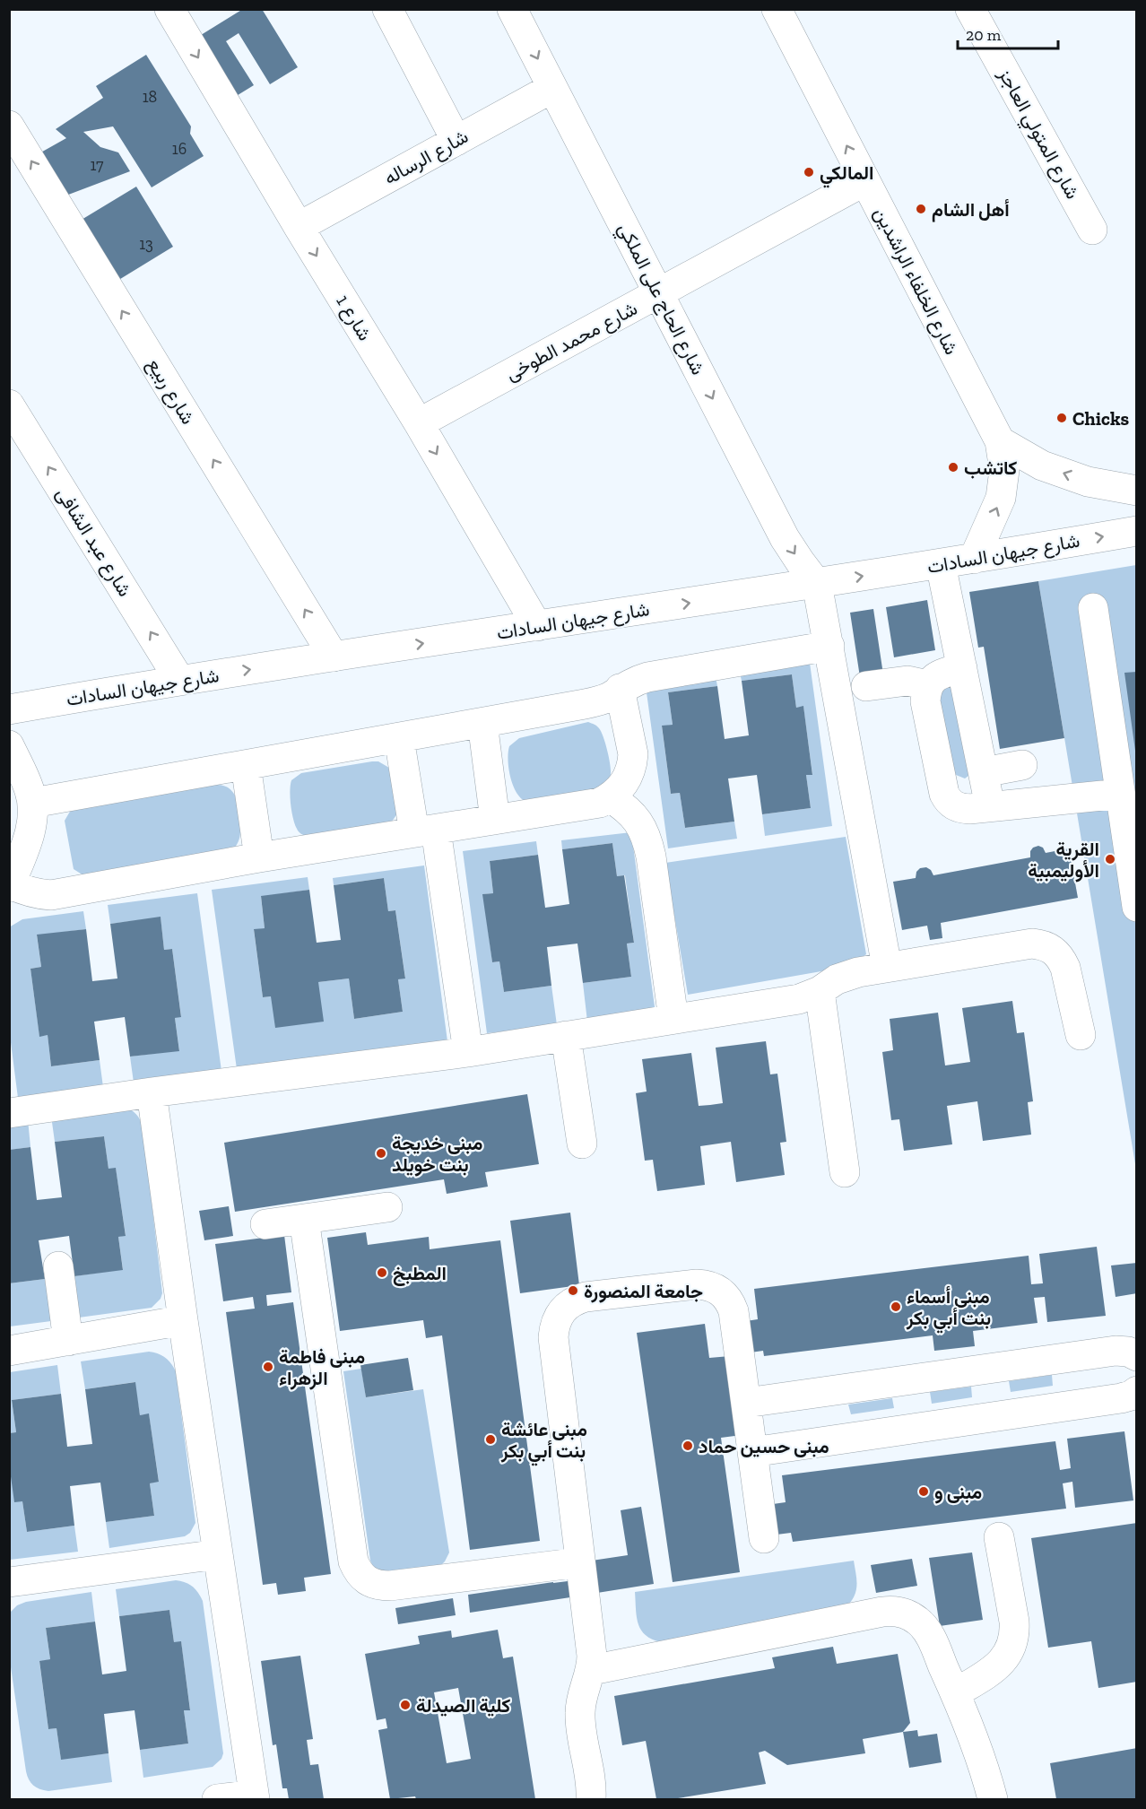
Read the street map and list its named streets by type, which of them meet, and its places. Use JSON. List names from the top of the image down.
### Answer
{
  "streets": {
    "street": [
      "شارع المتولي العاجز",
      "شارع الرساله",
      "شارع الخلفاء الراشدين",
      "شارع الحاج على الملكي",
      "شارع 1",
      "شارع محمد الطوخى",
      "شارع ربيع",
      "شارع عبد الشافى",
      "شارع جيهان السادات"
    ]
  },
  "crossings": [
    ["شارع الرساله", "شارع الحاج على الملكي"],
    ["شارع الرساله", "شارع 1"],
    ["شارع الخلفاء الراشدين", "شارع محمد الطوخى"],
    ["شارع الخلفاء الراشدين", "شارع جيهان السادات"],
    ["شارع الحاج على الملكي", "شارع محمد الطوخى"],
    ["شارع الحاج على الملكي", "شارع جيهان السادات"],
    ["شارع 1", "شارع محمد الطوخى"],
    ["شارع 1", "شارع جيهان السادات"],
    ["شارع ربيع", "شارع جيهان السادات"],
    ["شارع عبد الشافى", "شارع جيهان السادات"]
  ],
  "one_way": [
    "شارع الخلفاء الراشدين",
    "شارع الحاج على الملكي",
    "شارع 1",
    "شارع ربيع",
    "شارع عبد الشافى"
  ],
  "places": [
    "المالكي",
    "أهل الشام",
    "Chicks",
    "كاتشب",
    "القرية الأوليمبية",
    "مبنى خديجة بنت خويلد",
    "المطبخ",
    "جامعة المنصورة",
    "مبنى أسماء بنت أبي بكر",
    "مبنى فاطمة الزهراء",
    "مبنى عائشة بنت أبي بكر",
    "مبنى حسين حماد",
    "مبنى و",
    "كلية الصيدلة"
  ],
  "house_numbers": [
    "18",
    "16",
    "17",
    "13"
  ],
  "scale_bar": "20 m"
}
